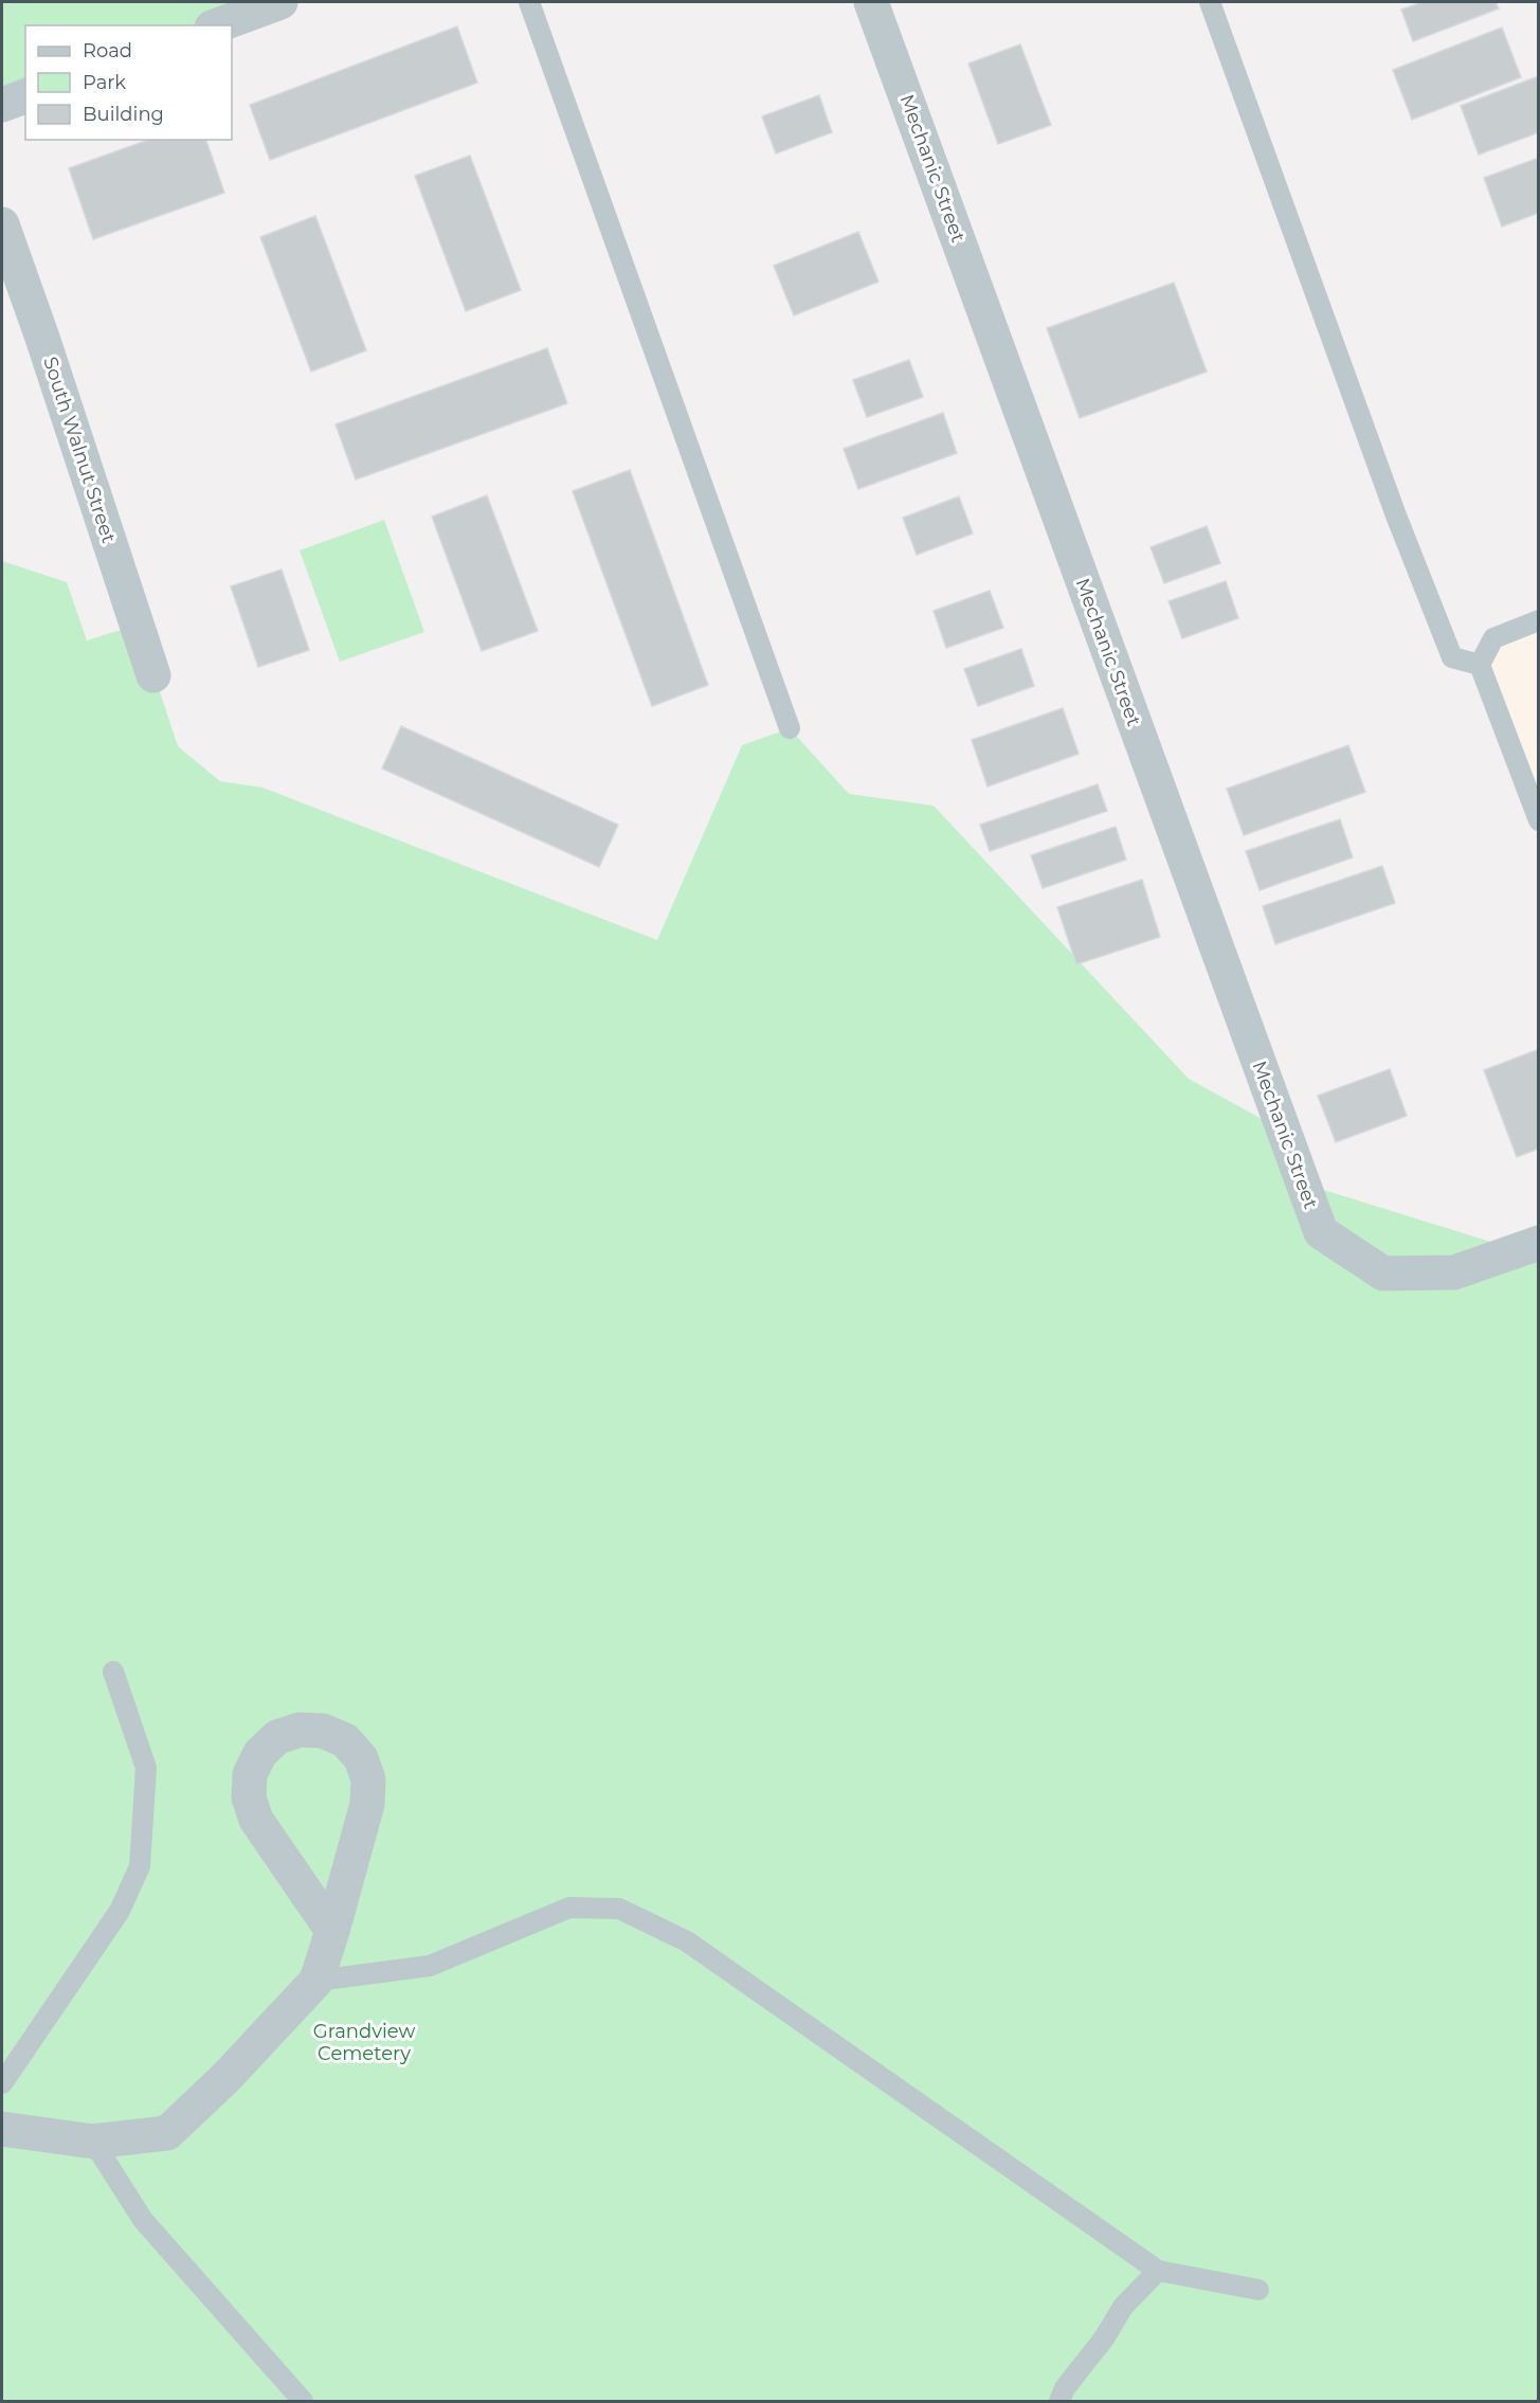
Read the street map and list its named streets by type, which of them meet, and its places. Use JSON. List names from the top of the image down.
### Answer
{
  "streets": {
    "street": ["Mechanic Street", "South Walnut Street"]
  },
  "parks": ["Grandview Cemetery"],
  "legend": ["Road", "Park", "Building"]
}
